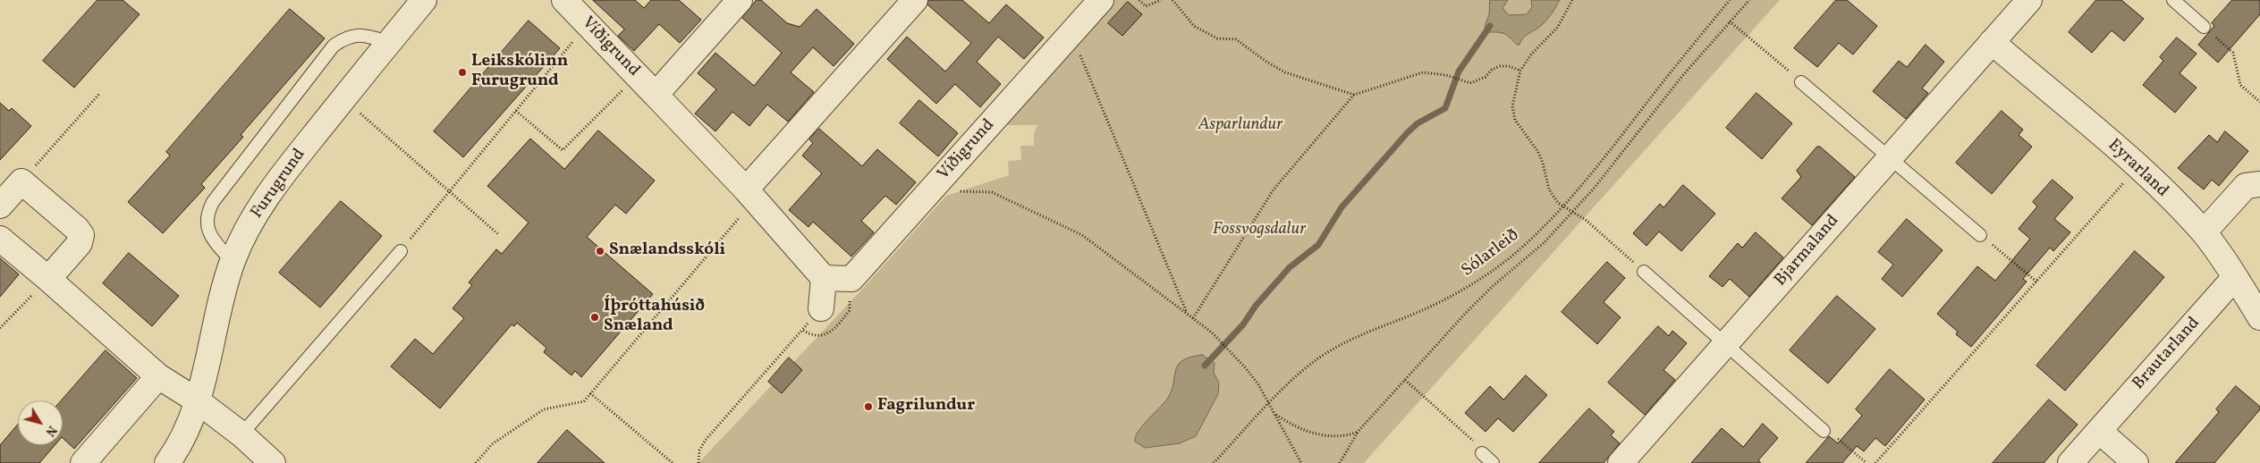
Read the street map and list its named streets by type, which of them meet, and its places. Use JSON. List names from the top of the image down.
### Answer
{
  "streets": {
    "street": [
      "Víðigrund",
      "Eyrarland",
      "Furugrund",
      "Bjarmaland",
      "Brautarland"
    ],
    "path": ["Sólarleið"]
  },
  "crossings": [
    ["Eyrarland", "Bjarmaland"],
    ["Eyrarland", "Brautarland"]
  ],
  "parks": ["Asparlundur", "Fossvogsdalur"],
  "places": [
    "Leikskólinn Furugrund",
    "Snælandsskóli",
    "Íþróttahúsið Snæland",
    "Fagrilundur"
  ],
  "north": "bottom right"
}
